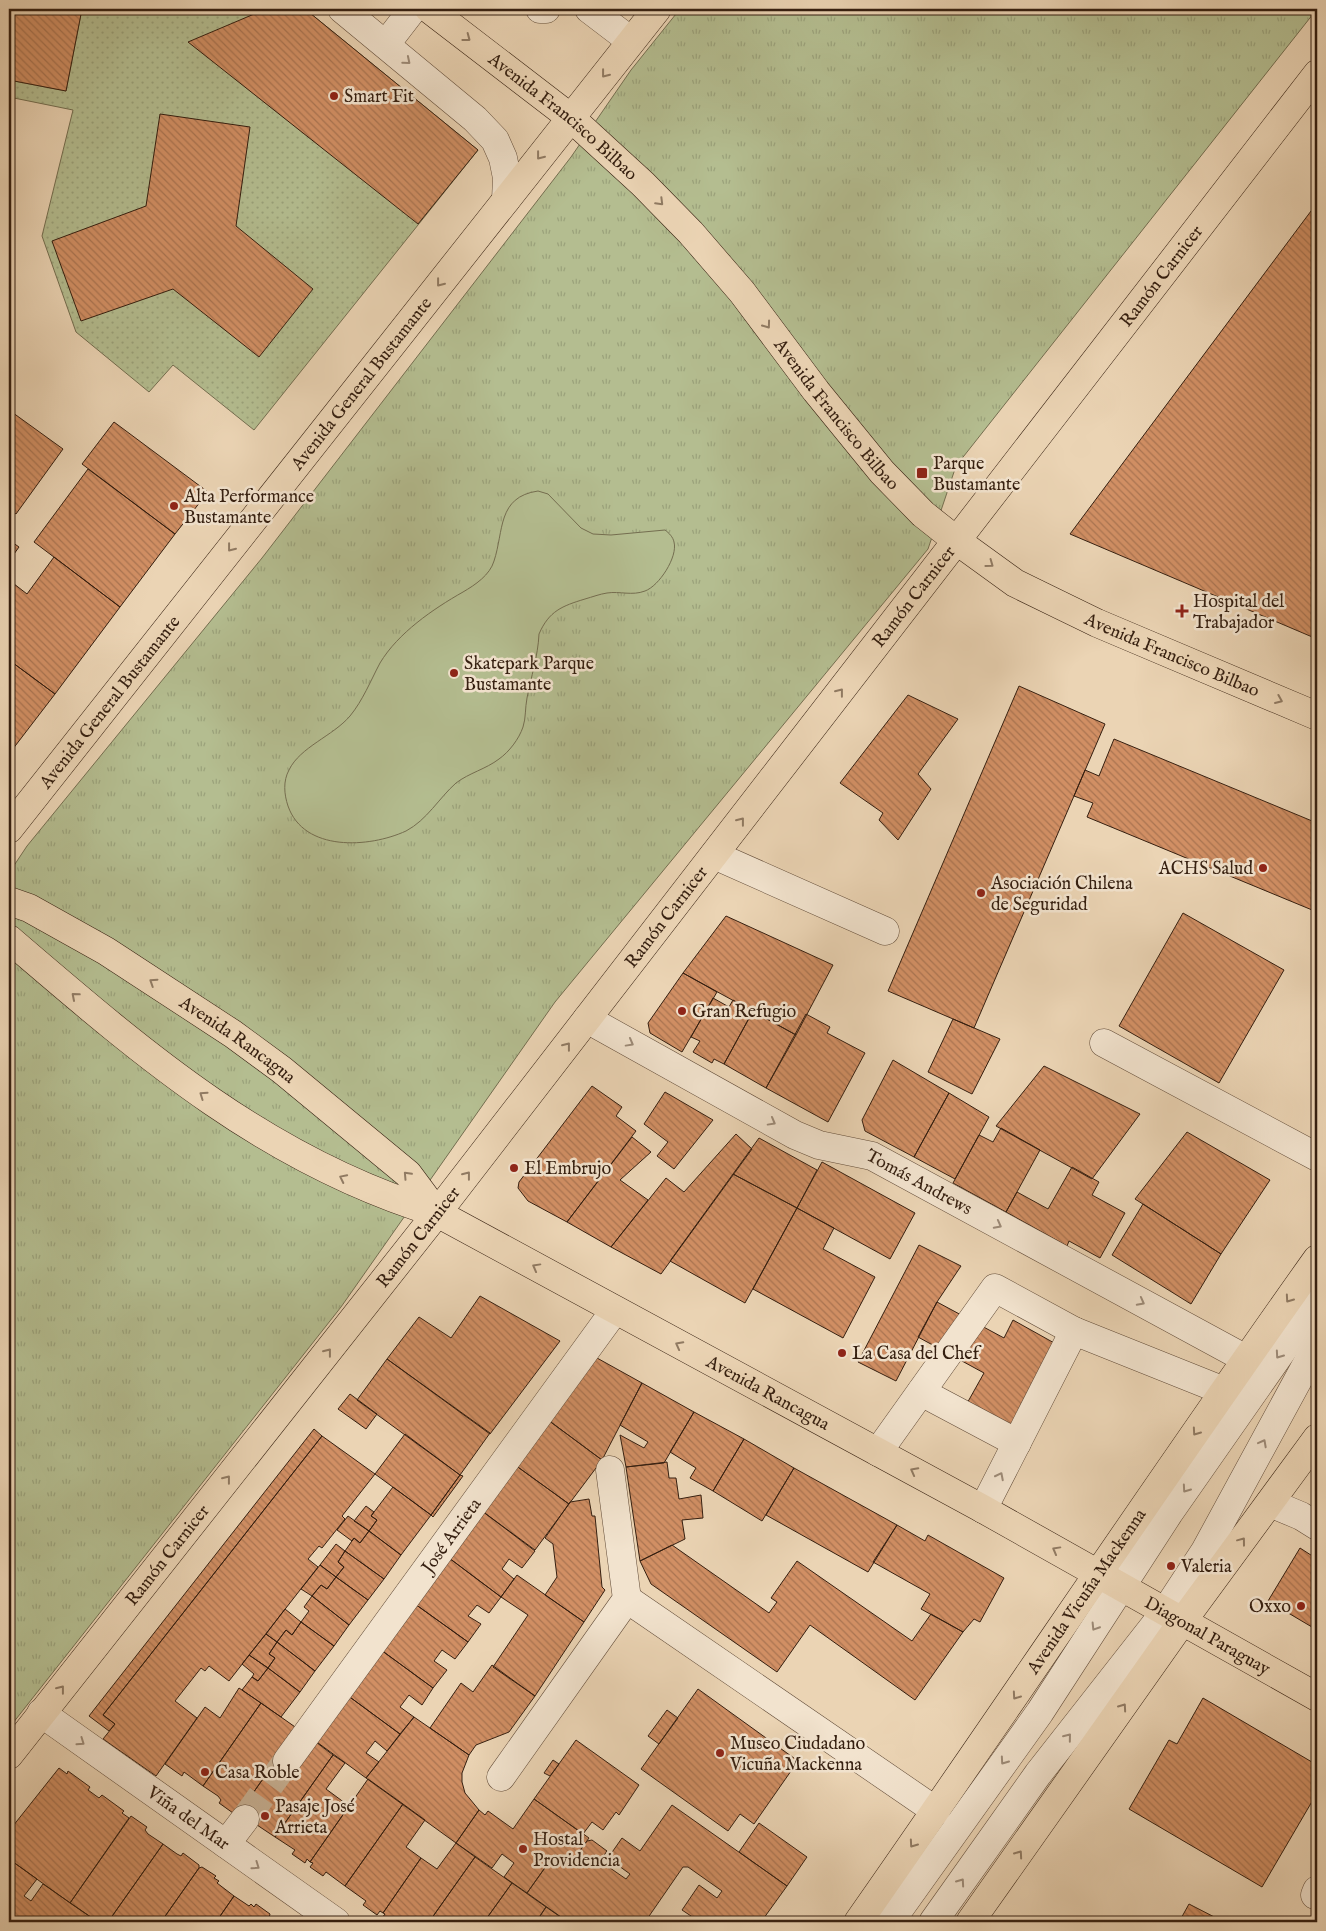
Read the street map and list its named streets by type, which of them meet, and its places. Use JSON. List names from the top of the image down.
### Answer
{
  "streets": {
    "main road": [
      "Avenida Francisco Bilbao",
      "Ramón Carnicer",
      "Avenida General Bustamante",
      "Avenida Rancagua",
      "Avenida Vicuña Mackenna",
      "Diagonal Paraguay"
    ],
    "street": ["Tomás Andrews", "José Arrieta", "Viña del Mar"]
  },
  "crossings": [
    ["Avenida Francisco Bilbao", "Ramón Carnicer"],
    ["Avenida Francisco Bilbao", "Avenida General Bustamante"],
    ["Ramón Carnicer", "Avenida Rancagua"],
    ["Ramón Carnicer", "Tomás Andrews"],
    ["Ramón Carnicer", "Viña del Mar"],
    ["Avenida Rancagua", "José Arrieta"],
    ["Avenida Rancagua", "Avenida Vicuña Mackenna"],
    ["Avenida Rancagua", "Diagonal Paraguay"],
    ["Tomás Andrews", "Avenida Vicuña Mackenna"],
    ["Avenida Vicuña Mackenna", "Diagonal Paraguay"]
  ],
  "one_way": [
    "Avenida Francisco Bilbao",
    "Ramón Carnicer",
    "Avenida General Bustamante",
    "Avenida Rancagua",
    "Viña del Mar"
  ],
  "places": {
    "other": [
      "Smart Fit",
      "Alta Performance Bustamante",
      "Skatepark Parque Bustamante",
      "ACHS Salud",
      "Asociación Chilena de Seguridad",
      "Gran Refugio",
      "El Embrujo",
      "La Casa del Chef",
      "Valeria",
      "Oxxo",
      "Museo Ciudadano Vicuña Mackenna",
      "Casa Roble",
      "Pasaje José Arrieta",
      "Hostal Providencia"
    ],
    "transit": ["Parque Bustamante"],
    "health": ["Hospital del Trabajador"]
  }
}
